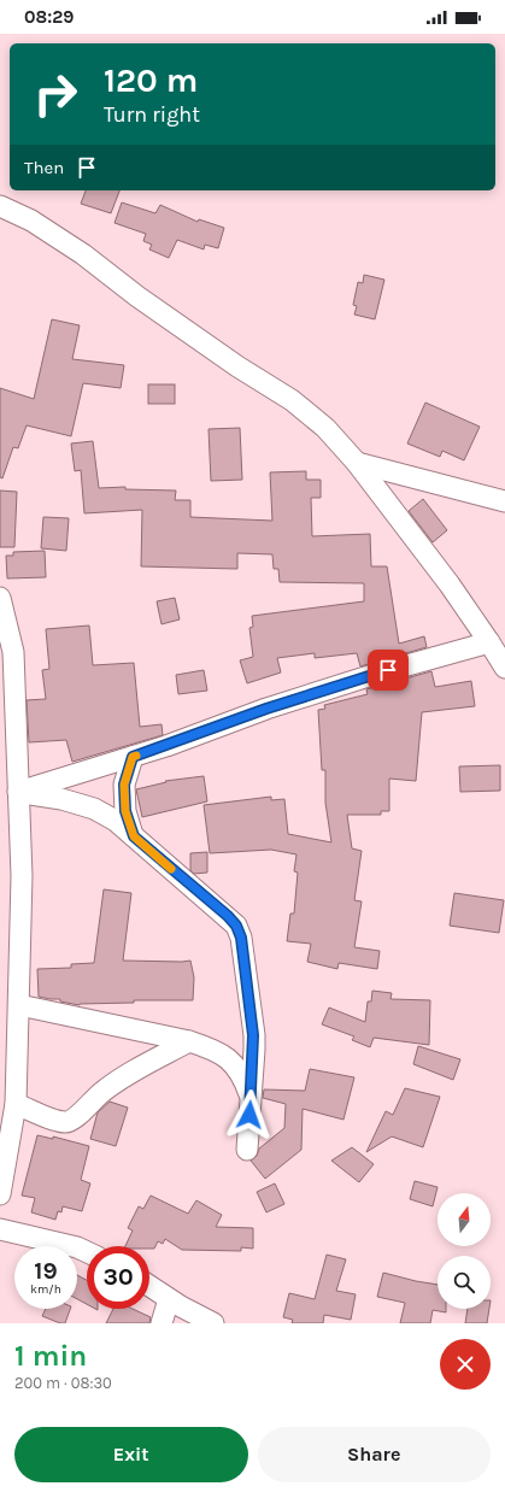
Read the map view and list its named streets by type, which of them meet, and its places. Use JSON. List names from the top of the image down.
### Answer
{
  "north": "top",
  "page": {
    "status": "08:29",
    "turn": ["120 m", "Turn right"],
    "then": "Then",
    "speed": "19 km/h",
    "limit": "30",
    "heading": ["1 min", "200 m · 08:30"],
    "buttons": ["Exit", "Share"]
  }
}
